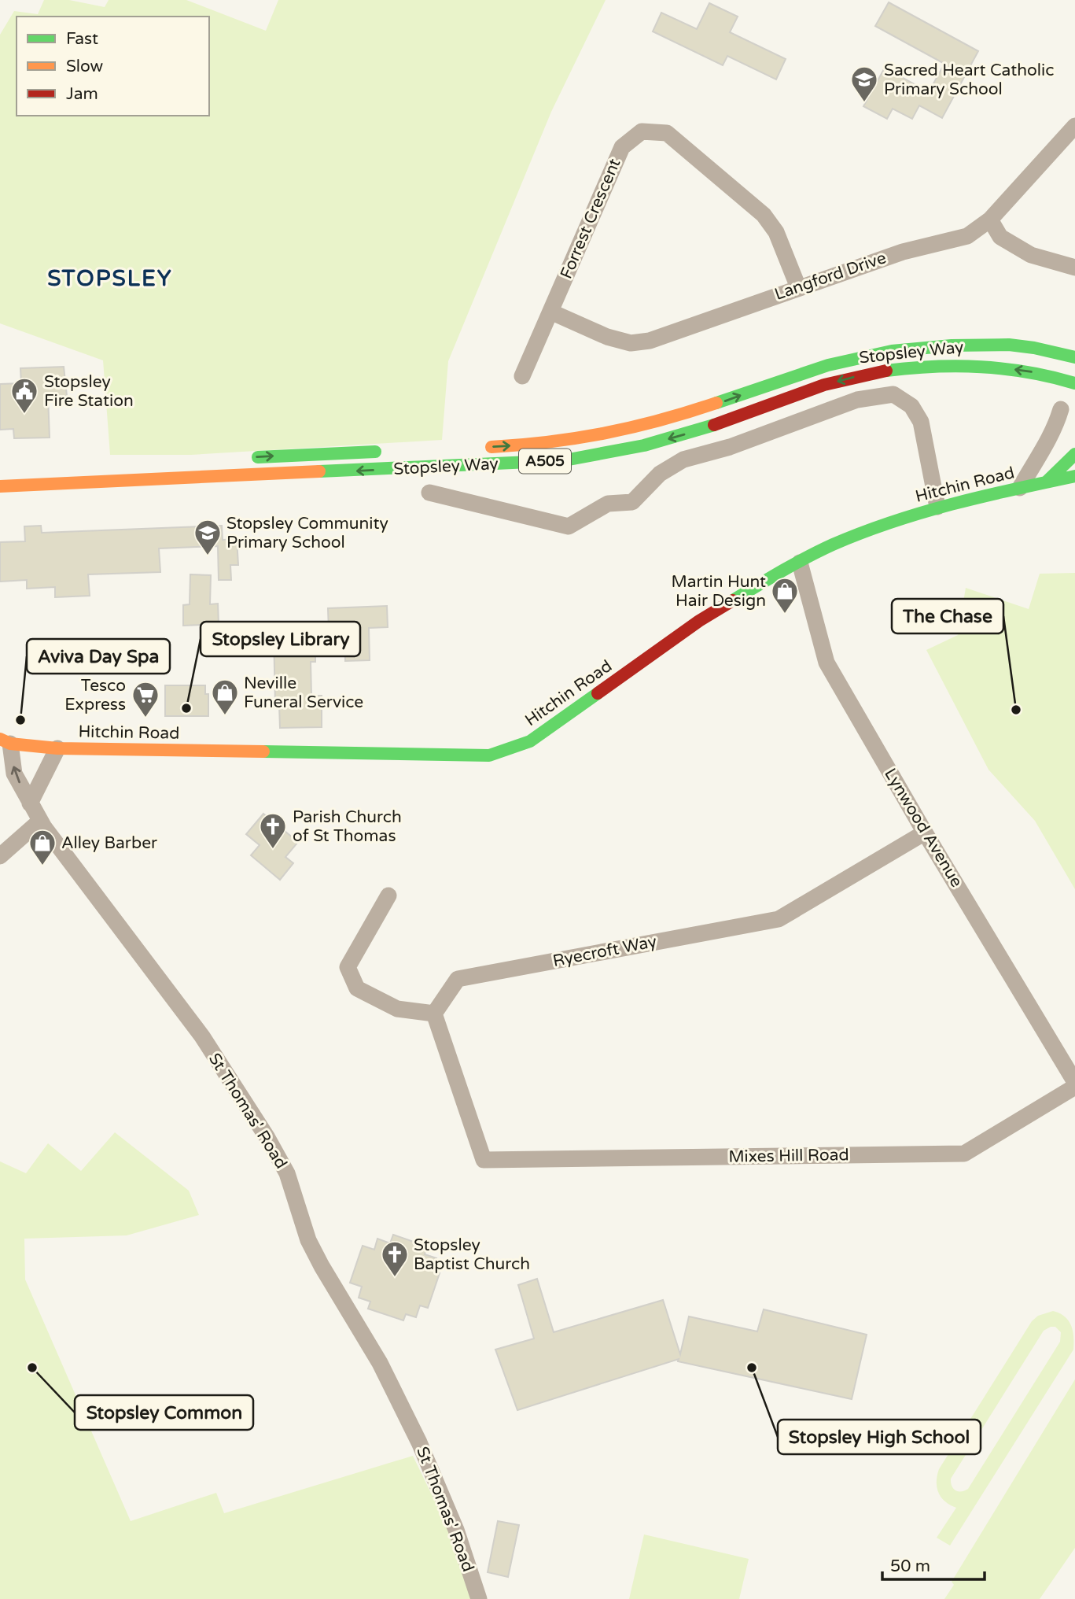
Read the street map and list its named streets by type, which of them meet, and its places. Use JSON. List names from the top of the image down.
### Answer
{
  "streets": {
    "main road": ["Stopsley Way", "A505", "Hitchin Road"],
    "street": [
      "Forrest Crescent",
      "Langford Drive",
      "Lynwood Avenue",
      "Ryecroft Way",
      "St Thomas' Road",
      "Mixes Hill Road"
    ]
  },
  "crossings": [
    ["Forrest Crescent", "Langford Drive"],
    ["Stopsley Way", "Hitchin Road"],
    ["Hitchin Road", "Lynwood Avenue"],
    ["Hitchin Road", "St Thomas' Road"],
    ["Lynwood Avenue", "Ryecroft Way"],
    ["Ryecroft Way", "Mixes Hill Road"]
  ],
  "districts": ["STOPSLEY"],
  "places": {
    "school or university": ["Sacred Heart Catholic Primary School", "Stopsley Community Primary School"],
    "public building": ["Stopsley Fire Station"],
    "shop": ["Martin Hunt Hair Design", "Neville Funeral Service", "Alley Barber"],
    "other": [
      "Stopsley Library",
      "The Chase",
      "Aviva Day Spa",
      "Stopsley Common",
      "Stopsley High School"
    ],
    "supermarket": ["Tesco Express"],
    "church": ["Parish Church of St Thomas", "Stopsley Baptist Church"]
  },
  "legend": ["Fast", "Slow", "Jam"],
  "scale_bar": "50 m"
}
